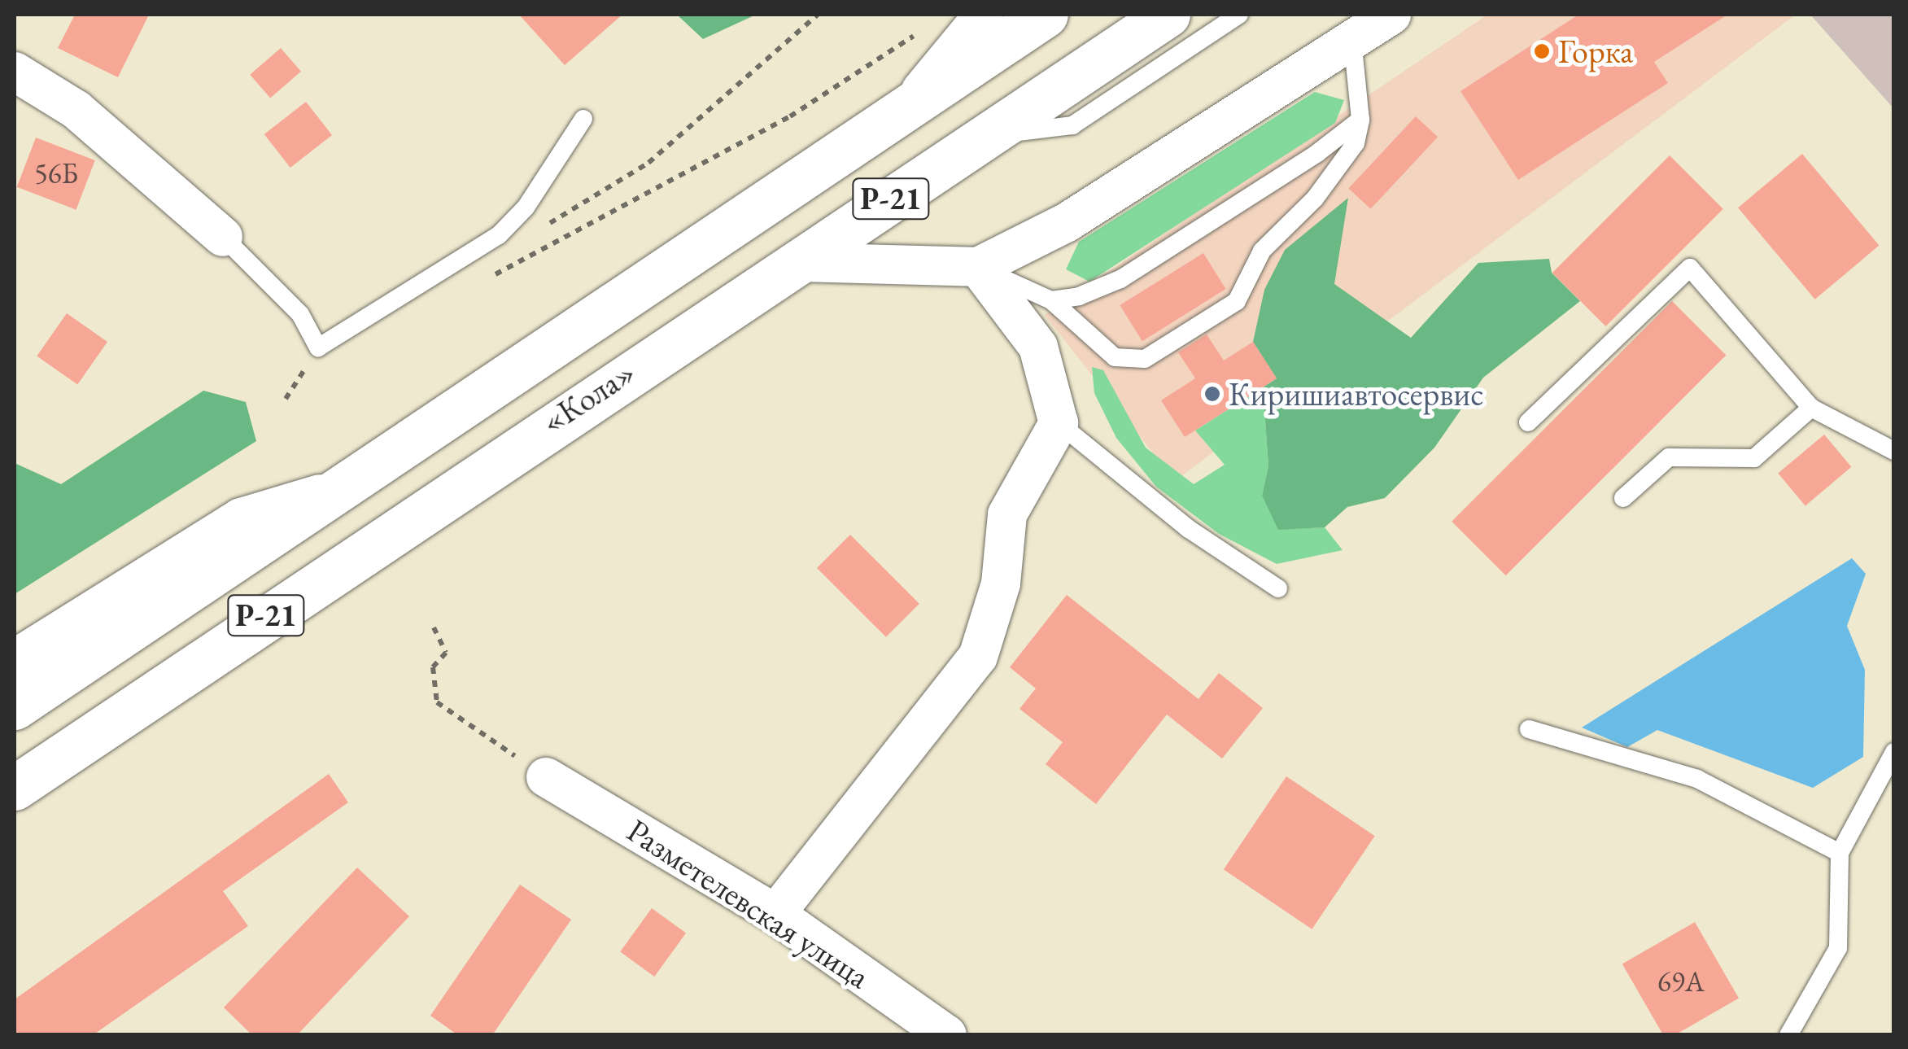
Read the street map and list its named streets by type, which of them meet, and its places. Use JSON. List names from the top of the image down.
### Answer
{
  "streets": {
    "main road": ["Р-21", "«Кола»"],
    "street": ["Разметелевская улица"]
  },
  "places": ["Горка", "Киришиавтосервис"],
  "house_numbers": ["56Б", "69А"]
}
